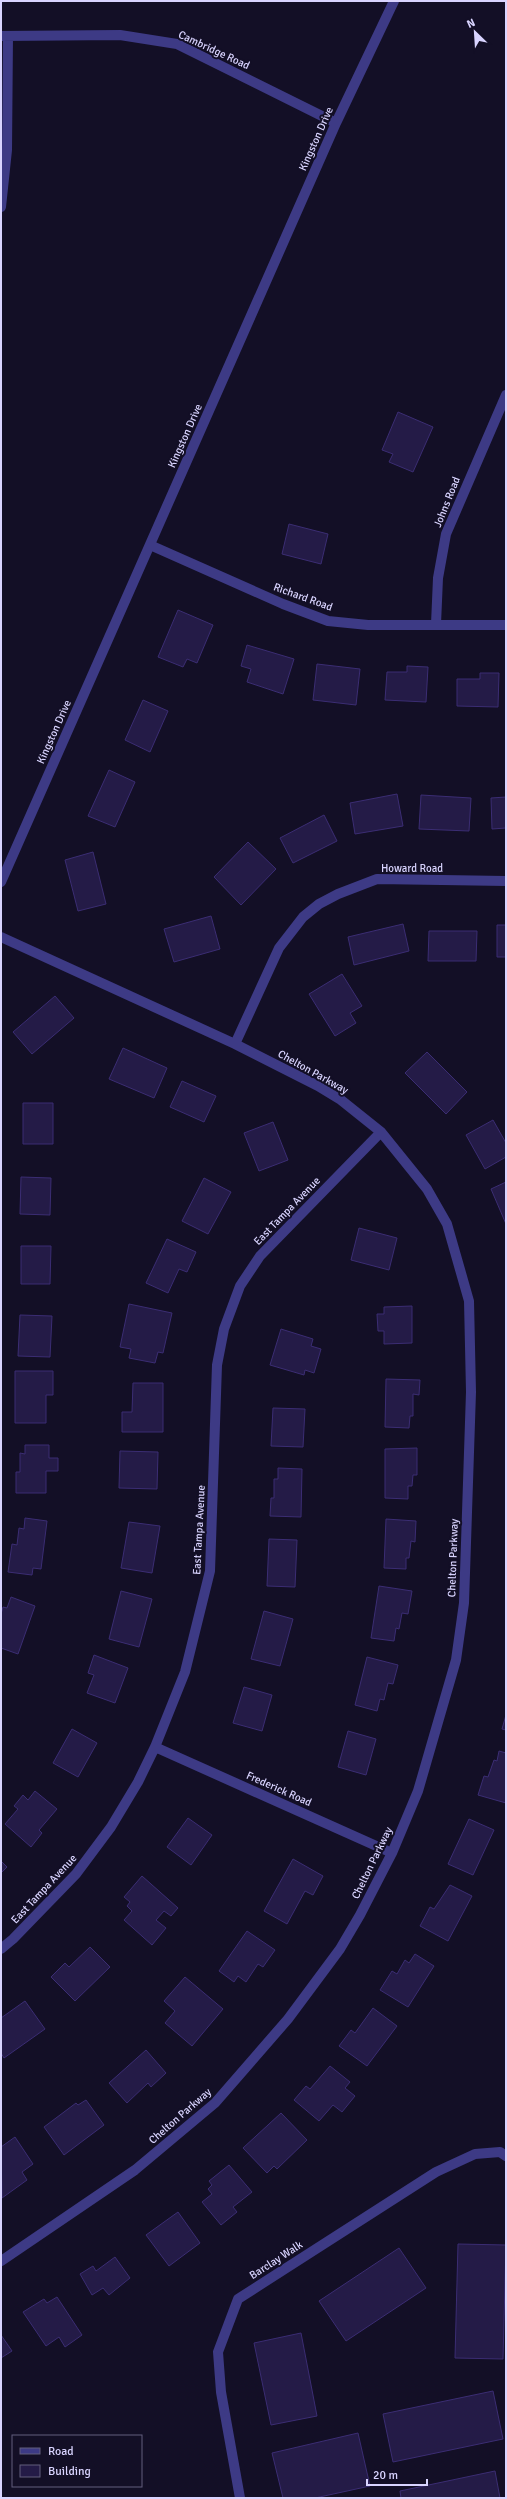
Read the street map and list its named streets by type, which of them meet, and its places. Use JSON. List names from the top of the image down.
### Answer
{
  "streets": {
    "street": [
      "Cambridge Road",
      "Kingston Drive",
      "Johns Road",
      "Richard Road",
      "Howard Road",
      "Chelton Parkway",
      "East Tampa Avenue",
      "Frederick Road",
      "Barclay Walk"
    ]
  },
  "crossings": [
    ["Cambridge Road", "Kingston Drive"],
    ["Kingston Drive", "Richard Road"],
    ["Johns Road", "Richard Road"],
    ["Howard Road", "Chelton Parkway"],
    ["Chelton Parkway", "East Tampa Avenue"],
    ["Chelton Parkway", "Frederick Road"],
    ["East Tampa Avenue", "Frederick Road"]
  ],
  "legend": ["Road", "Building"],
  "scale_bar": "20 m",
  "north": "top left"
}
